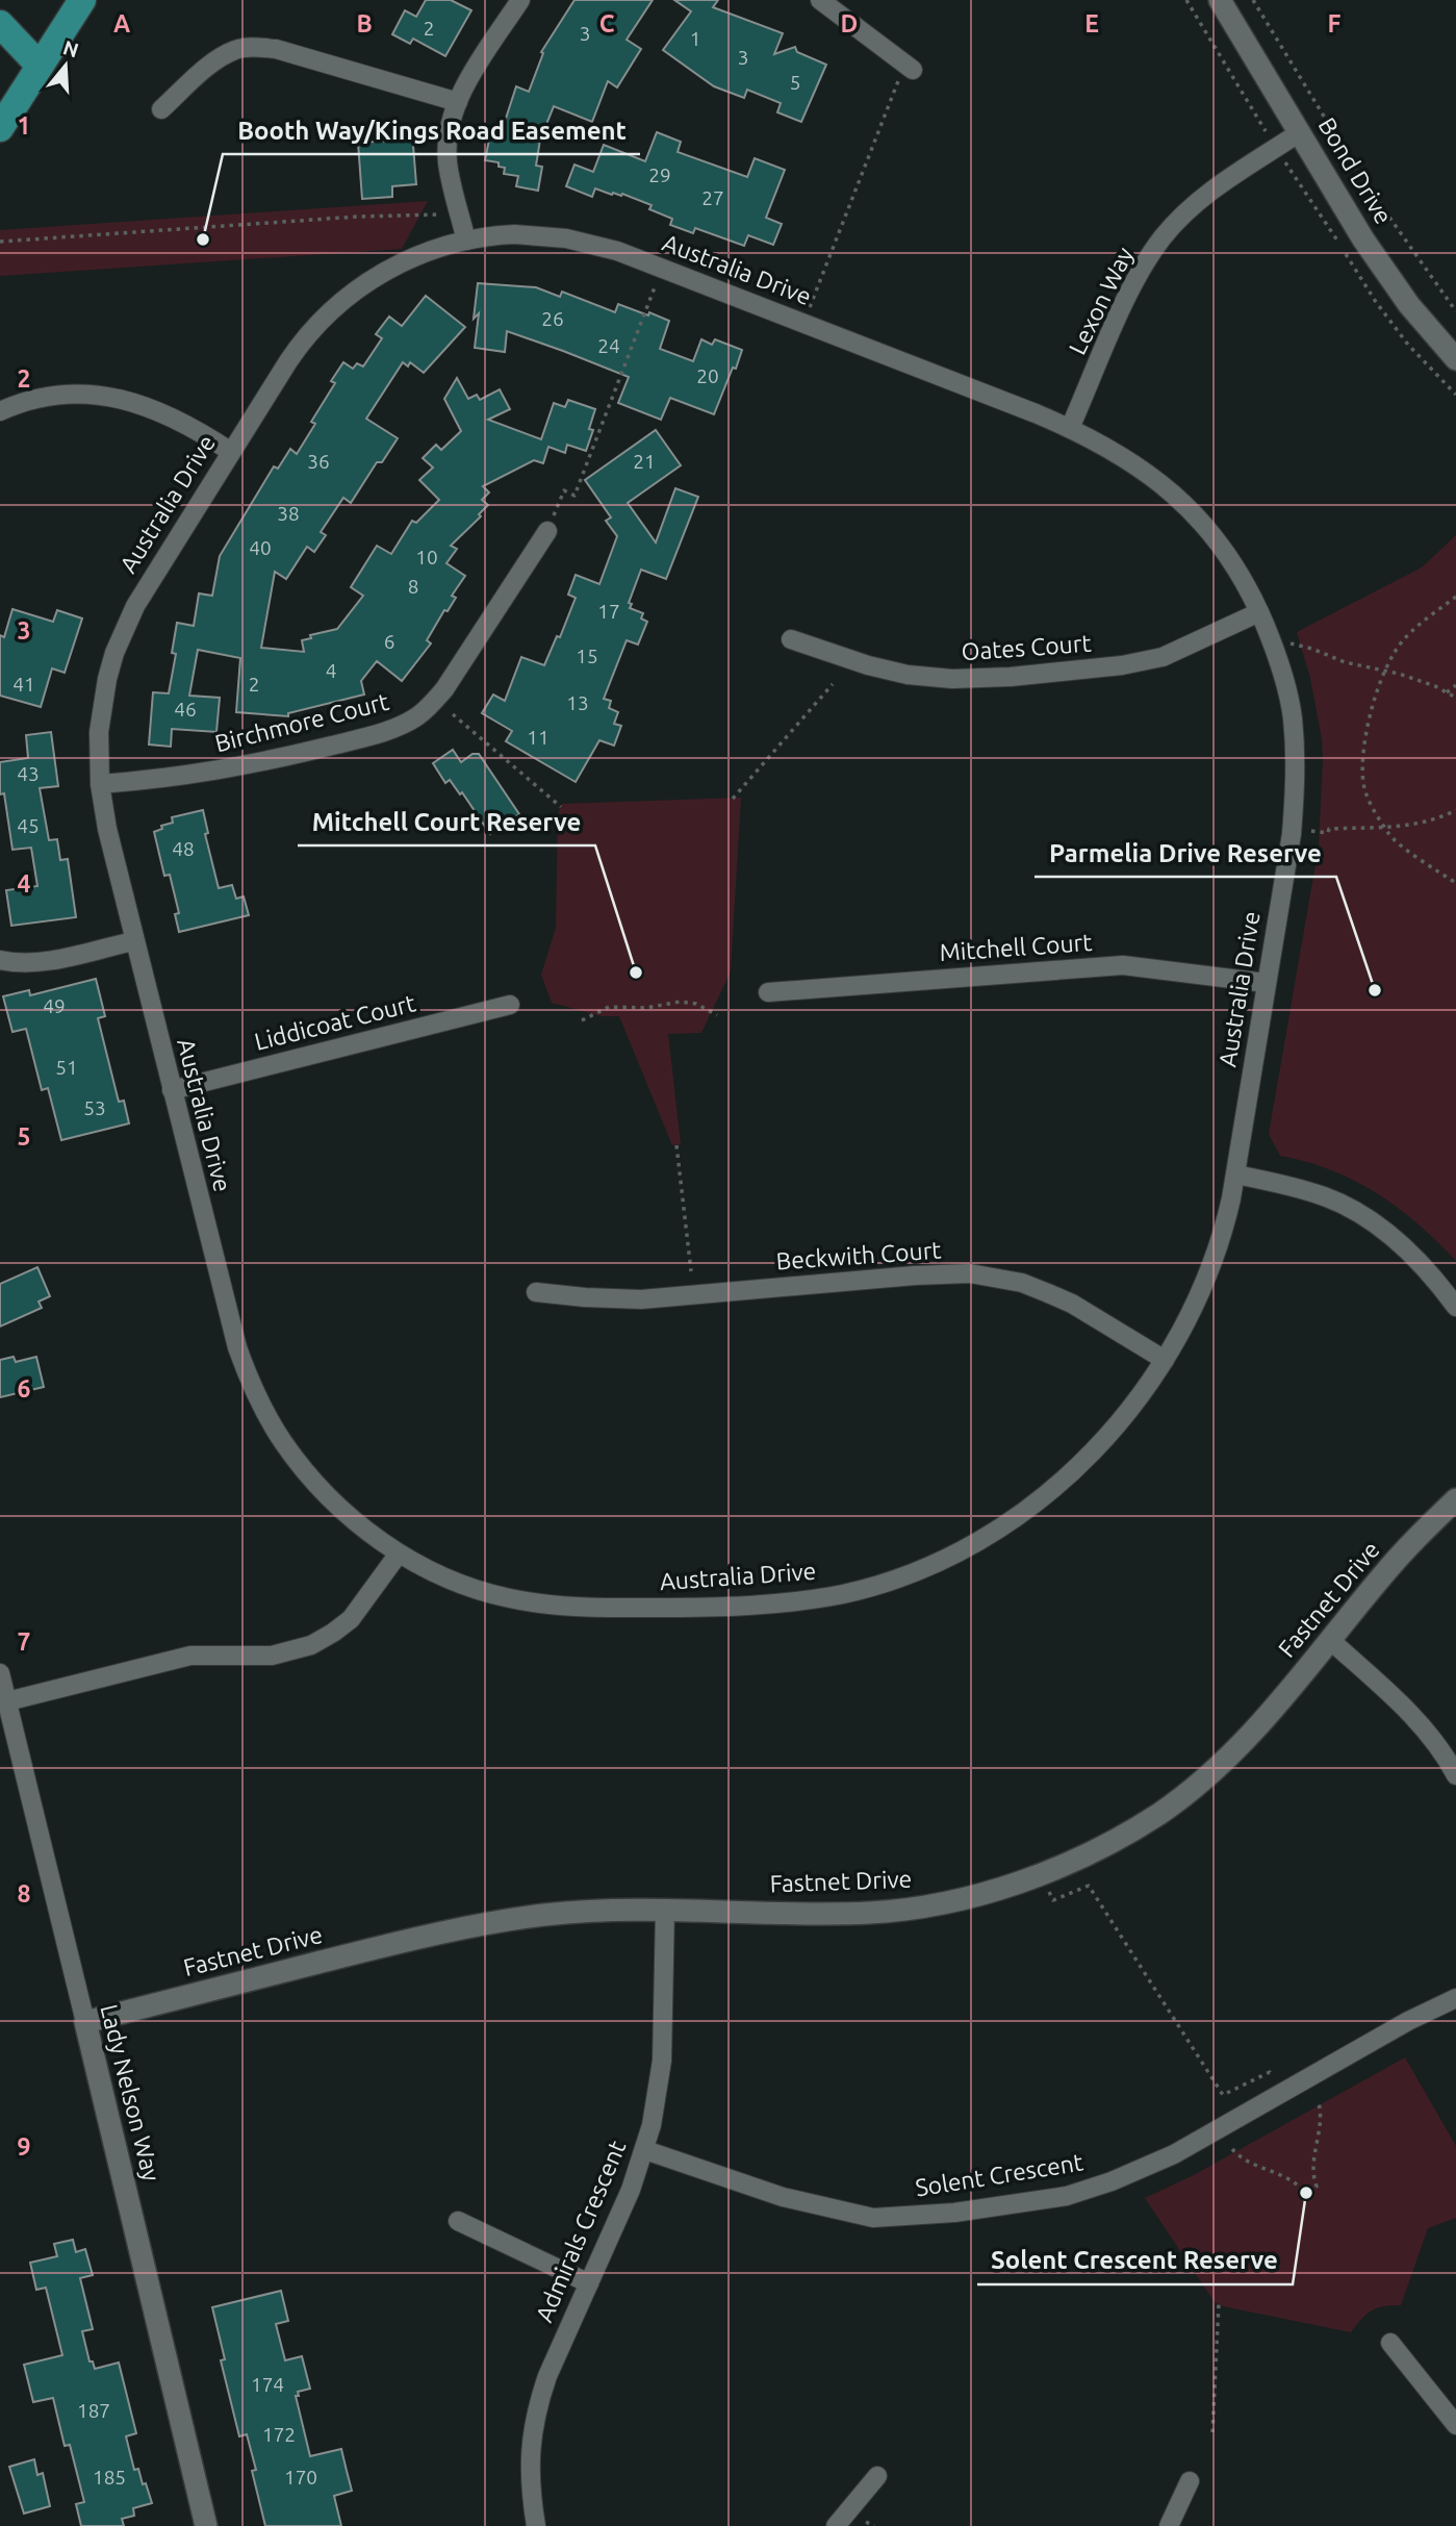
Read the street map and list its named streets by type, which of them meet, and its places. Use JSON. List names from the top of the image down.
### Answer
{
  "streets": {
    "street": [
      "Bond Drive",
      "Australia Drive",
      "Lexon Way",
      "Oates Court",
      "Birchmore Court",
      "Mitchell Court",
      "Liddicoat Court",
      "Beckwith Court",
      "Fastnet Drive",
      "Lady Nelson Way",
      "Solent Crescent",
      "Admirals Crescent"
    ]
  },
  "crossings": [
    ["Bond Drive", "Lexon Way"],
    ["Australia Drive", "Lexon Way"],
    ["Australia Drive", "Oates Court"],
    ["Australia Drive", "Birchmore Court"],
    ["Australia Drive", "Mitchell Court"],
    ["Australia Drive", "Liddicoat Court"],
    ["Australia Drive", "Beckwith Court"],
    ["Fastnet Drive", "Lady Nelson Way"],
    ["Fastnet Drive", "Admirals Crescent"],
    ["Solent Crescent", "Admirals Crescent"]
  ],
  "places": [
    "Booth Way/Kings Road Easement",
    "Mitchell Court Reserve",
    "Parmelia Drive Reserve",
    "Solent Crescent Reserve"
  ],
  "house_numbers": [
    "2",
    "3",
    "1",
    "3",
    "5",
    "29",
    "27",
    "26",
    "24",
    "20",
    "36",
    "21",
    "38",
    "40",
    "10",
    "8",
    "17",
    "6",
    "15",
    "4",
    "41",
    "2",
    "13",
    "46",
    "11",
    "43",
    "45",
    "48",
    "49",
    "51",
    "53",
    "174",
    "187",
    "172",
    "185",
    "170"
  ],
  "north": "top",
  "grid": {
    "columns": [
      "A",
      "B",
      "C",
      "D",
      "E",
      "F"
    ],
    "rows": [
      "1",
      "2",
      "3",
      "4",
      "5",
      "6",
      "7",
      "8",
      "9"
    ]
  }
}
